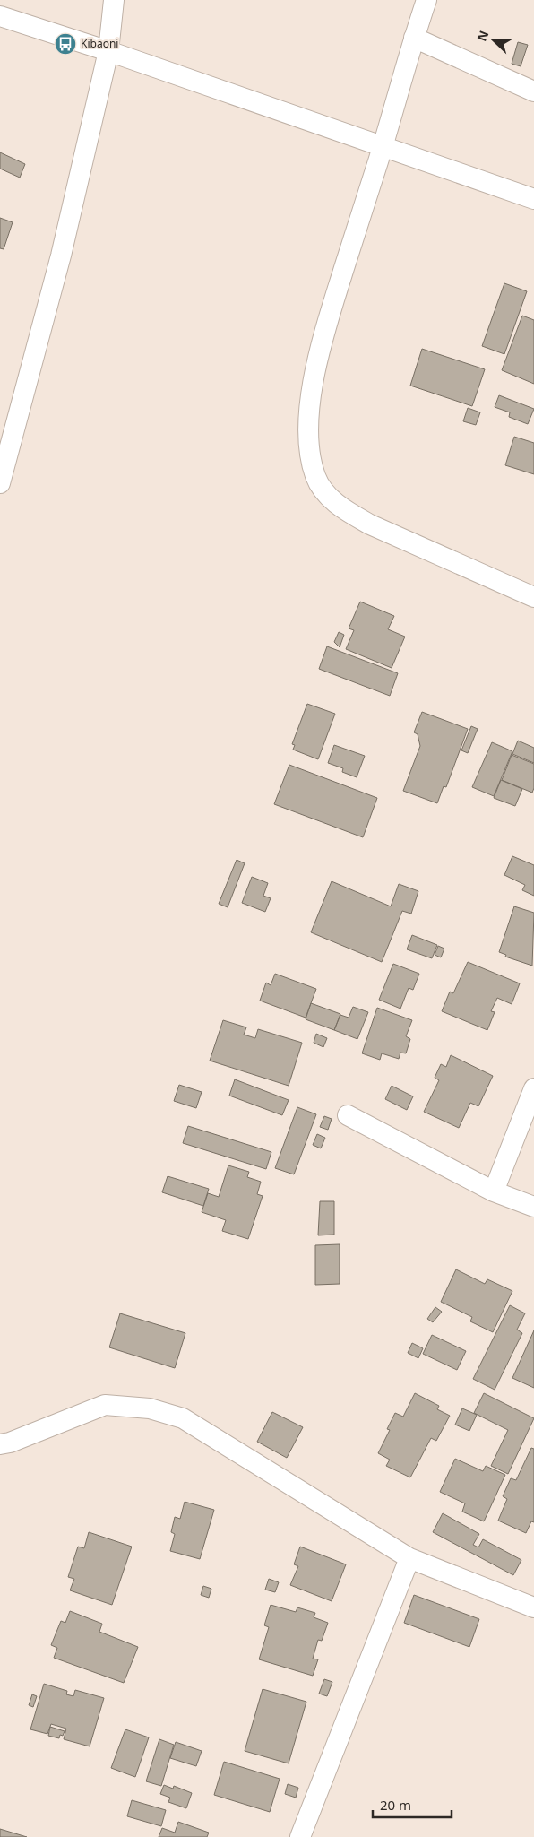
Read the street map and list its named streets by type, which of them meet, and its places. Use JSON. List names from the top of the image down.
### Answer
{
  "places": {
    "bus stop": ["Kibaoni"]
  },
  "scale_bar": "20 m",
  "north": "left"
}
